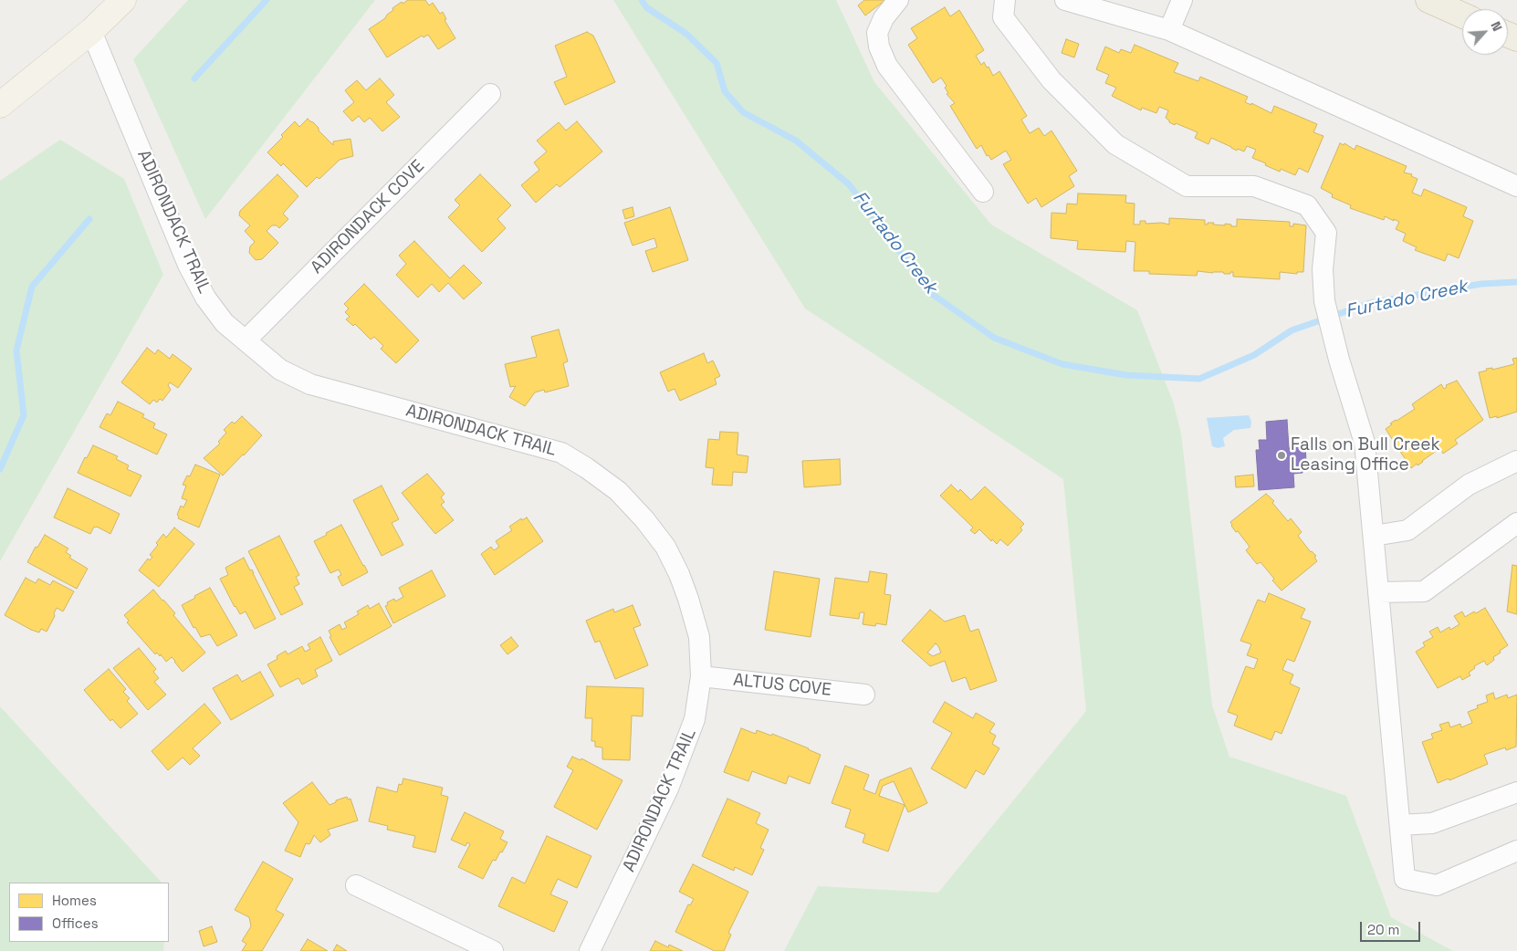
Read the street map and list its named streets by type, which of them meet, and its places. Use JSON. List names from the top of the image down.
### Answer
{
  "streets": {
    "street": ["ADIRONDACK COVE", "ADIRONDACK TRAIL", "ALTUS COVE"]
  },
  "crossings": [
    ["ADIRONDACK COVE", "ADIRONDACK TRAIL"],
    ["ADIRONDACK TRAIL", "ALTUS COVE"]
  ],
  "water": ["Furtado Creek"],
  "places": ["Falls on Bull Creek Leasing Office"],
  "legend": ["Homes", "Offices"],
  "scale_bar": "20 m",
  "north": "top right"
}
